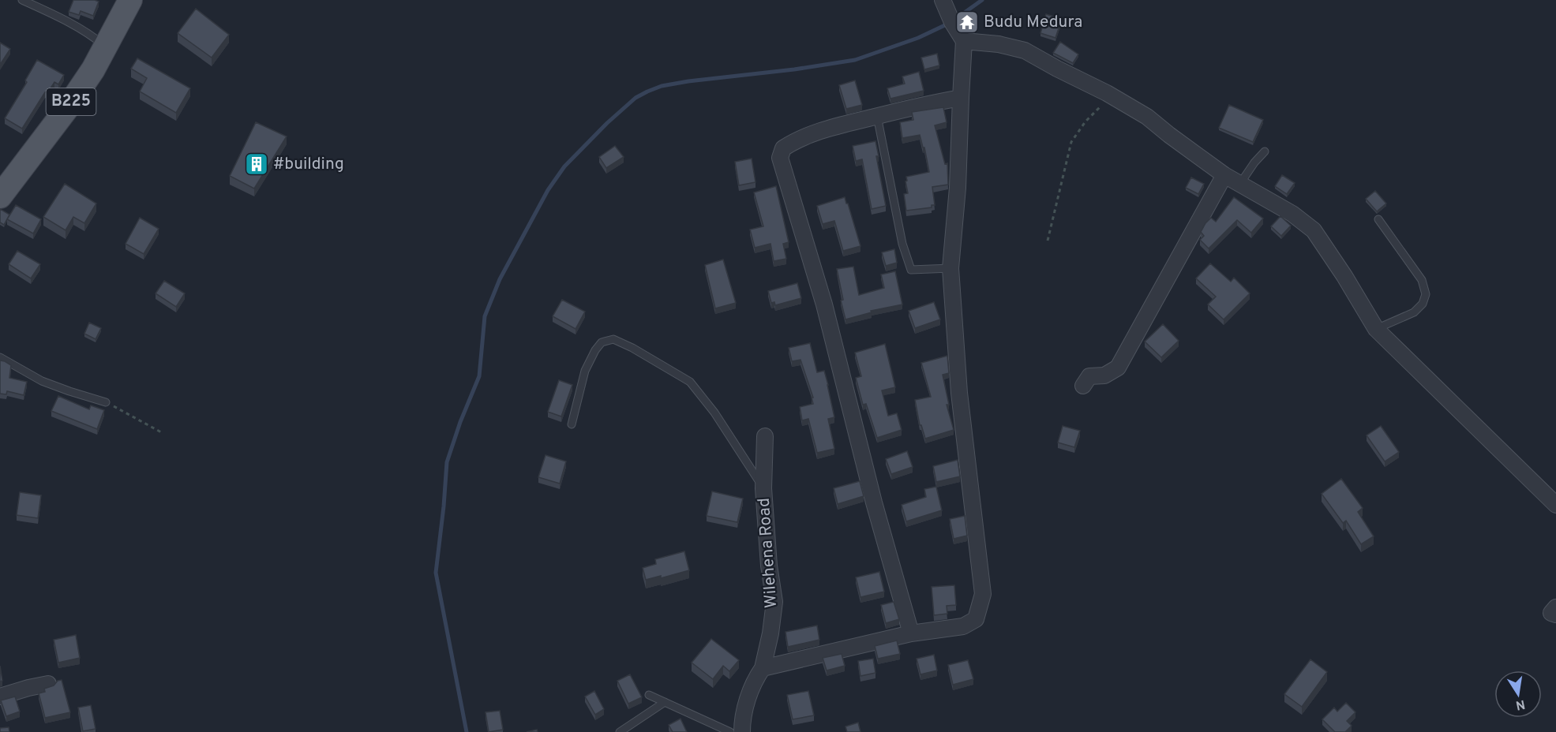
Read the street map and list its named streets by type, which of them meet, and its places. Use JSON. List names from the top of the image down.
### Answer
{
  "streets": {
    "main road": ["B225"],
    "street": ["Wilehena Road"]
  },
  "places": {
    "temple": ["Budu Medura"],
    "building": ["#building"]
  },
  "north": "bottom"
}
